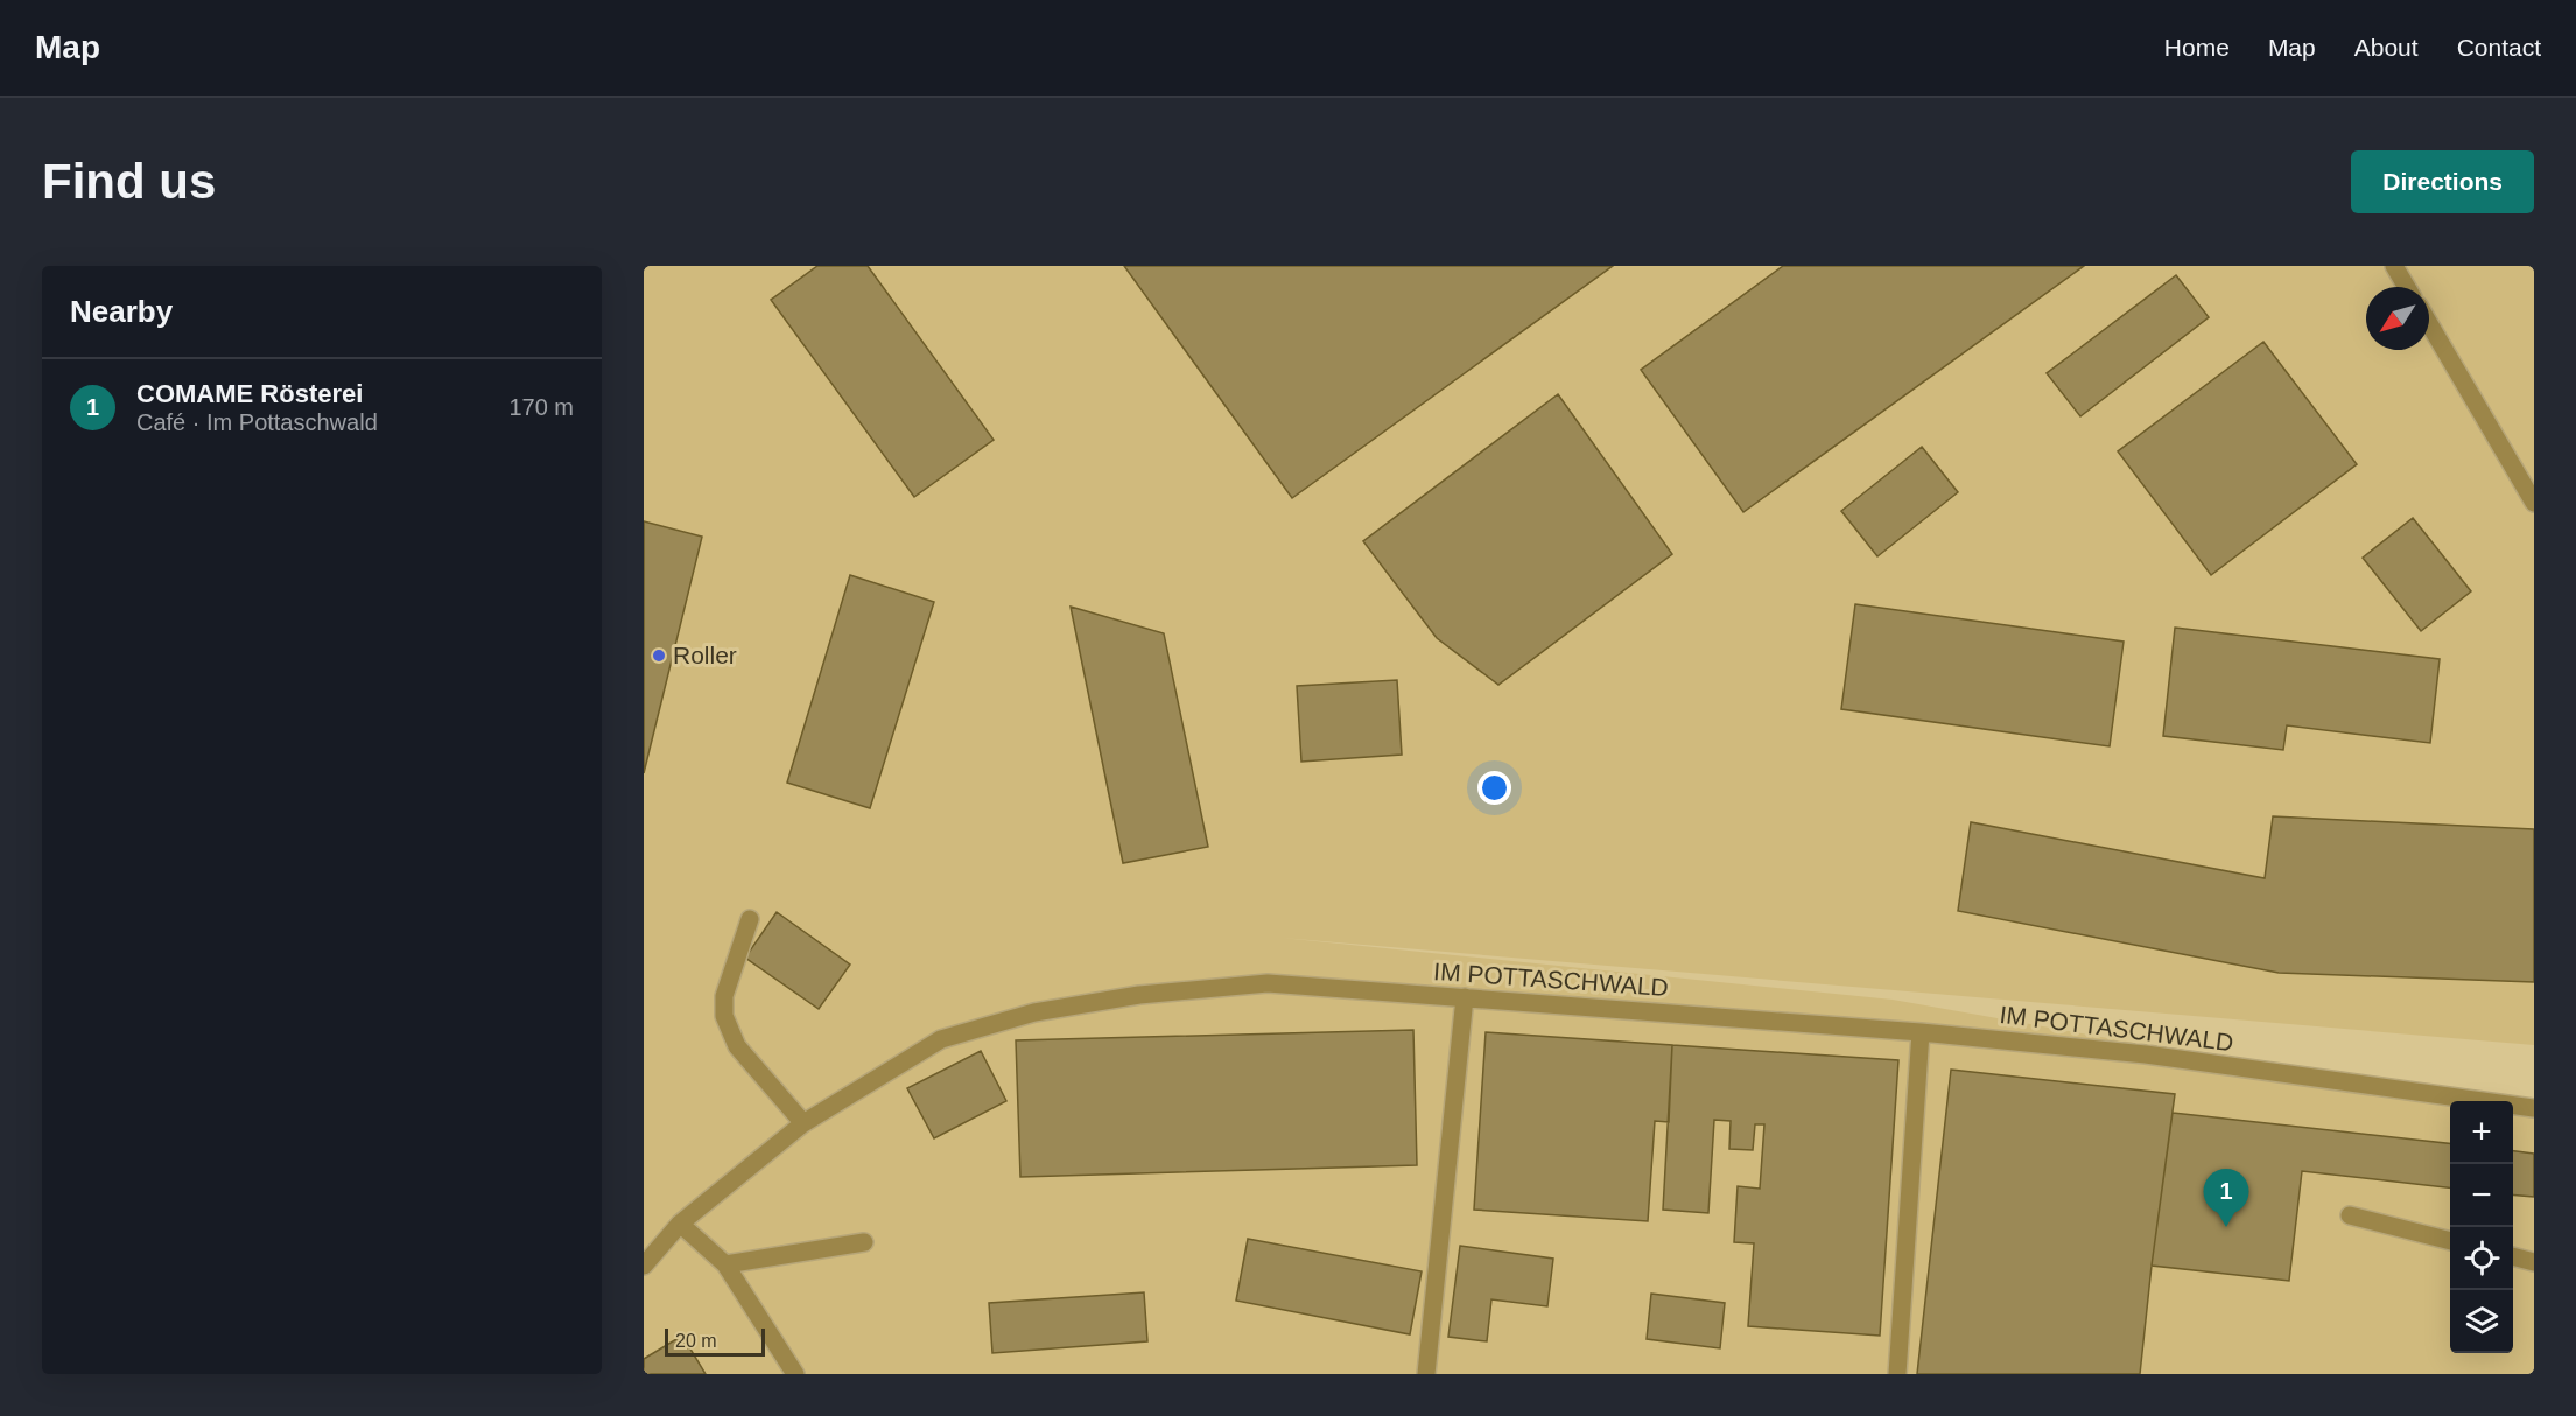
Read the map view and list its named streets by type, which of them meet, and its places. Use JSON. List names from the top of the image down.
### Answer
{
  "streets": {
    "street": ["IM POTTASCHWALD"]
  },
  "places": ["Roller"],
  "scale_bar": "20 m",
  "north": "bottom left",
  "page": {
    "header": "Map",
    "nav": [
      "Home",
      "Map",
      "About",
      "Contact"
    ],
    "buttons": "Directions",
    "title": "Find us",
    "heading": "Nearby",
    "list": [
      {
        "mark": "1",
        "name": "COMAME Rösterei",
        "note": "Café · Im Pottaschwald",
        "value": "170 m"
      }
    ],
    "map_buttons": ["+", "−"],
    "pins": "1",
    "scale": "20 m"
  }
}
